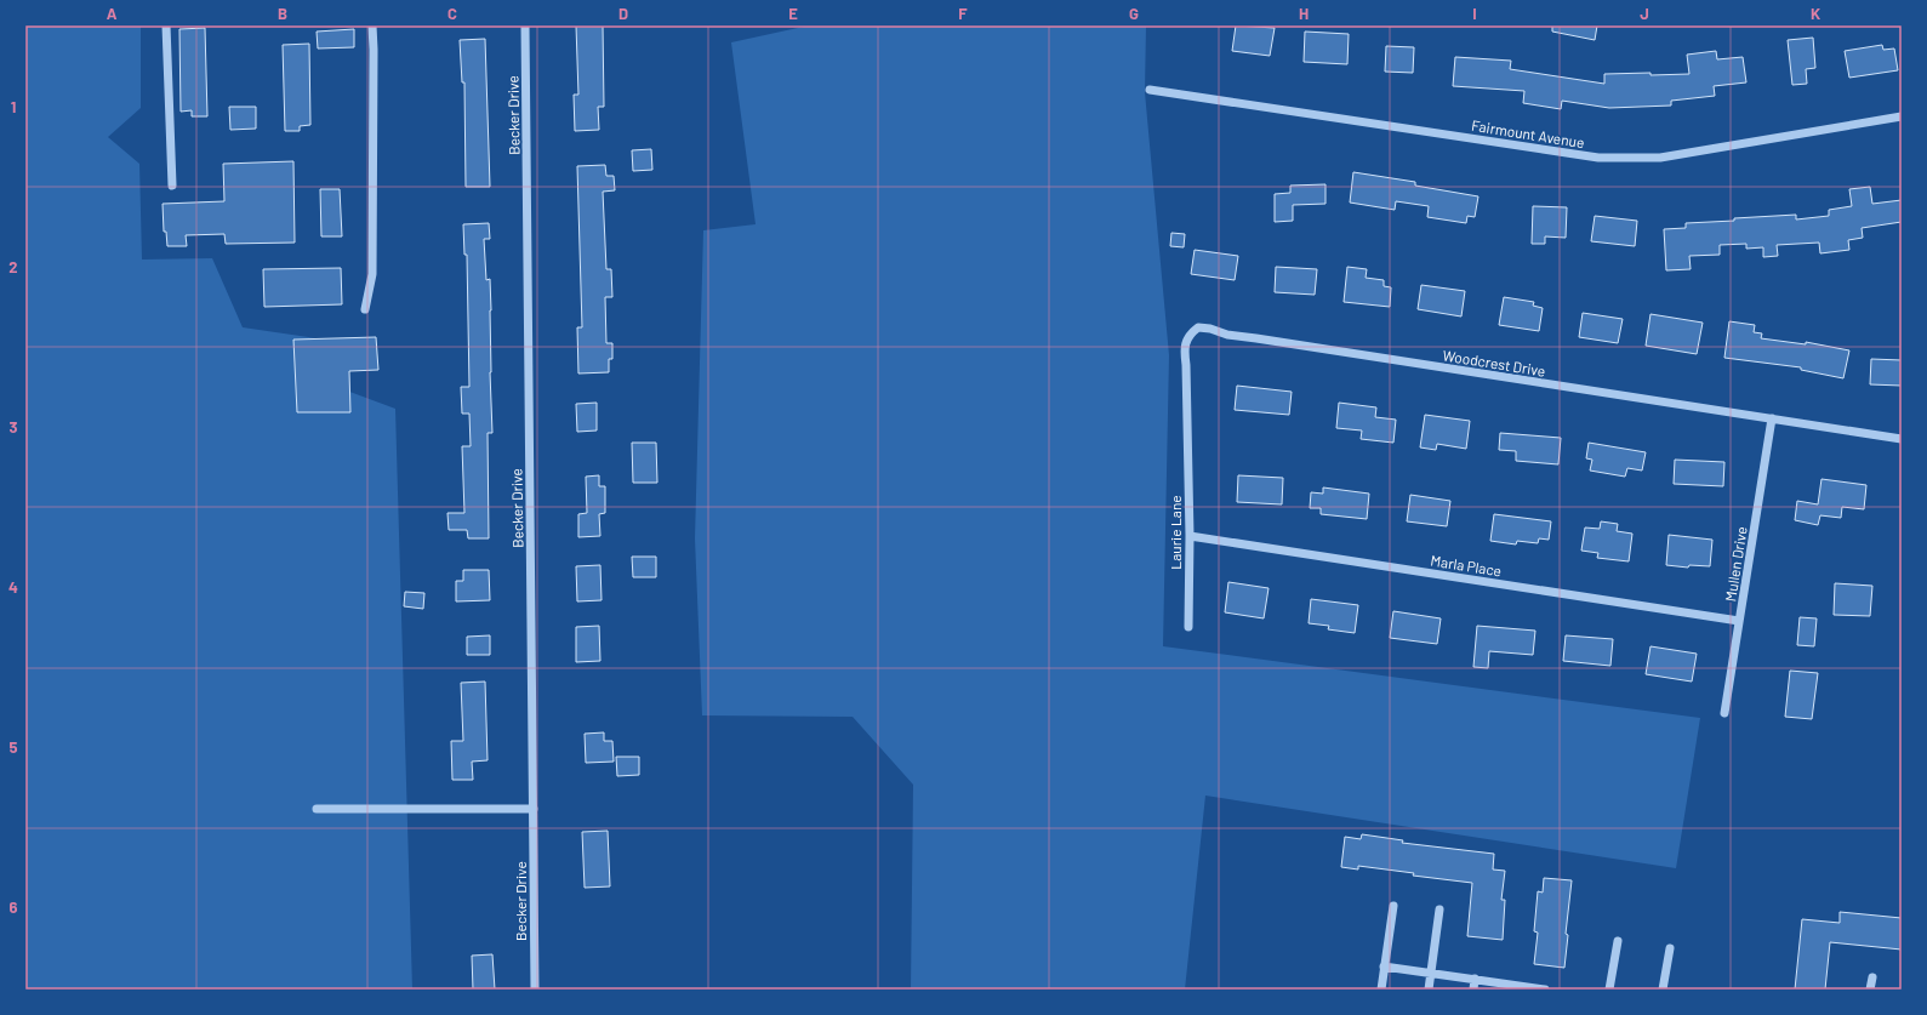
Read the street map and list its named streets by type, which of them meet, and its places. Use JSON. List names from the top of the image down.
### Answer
{
  "streets": {
    "street": [
      "Becker Drive",
      "Fairmount Avenue",
      "Woodcrest Drive",
      "Laurie Lane",
      "Mullen Drive",
      "Marla Place"
    ]
  },
  "crossings": [
    ["Woodcrest Drive", "Laurie Lane"],
    ["Woodcrest Drive", "Mullen Drive"],
    ["Laurie Lane", "Marla Place"],
    ["Mullen Drive", "Marla Place"]
  ],
  "grid": {
    "columns": [
      "A",
      "B",
      "C",
      "D",
      "E",
      "F",
      "G",
      "H",
      "I",
      "J",
      "K"
    ],
    "rows": [
      "1",
      "2",
      "3",
      "4",
      "5",
      "6"
    ]
  }
}
